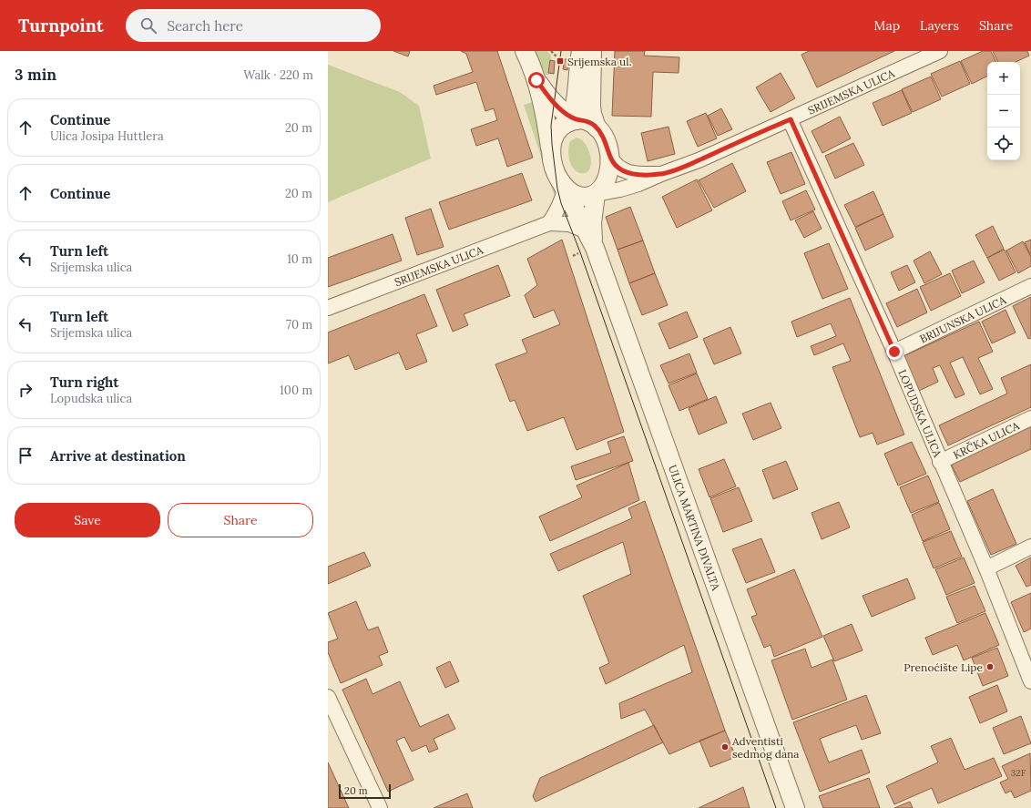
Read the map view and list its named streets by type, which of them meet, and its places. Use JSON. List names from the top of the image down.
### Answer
{
  "streets": {
    "street": [
      "SRIJEMSKA ULICA",
      "BRIJUNSKA ULICA",
      "LOPUDSKA ULICA",
      "KRČKA ULICA",
      "ULICA MARTINA DIVALTA"
    ]
  },
  "crossings": [
    ["SRIJEMSKA ULICA", "LOPUDSKA ULICA"],
    ["SRIJEMSKA ULICA", "ULICA MARTINA DIVALTA"],
    ["BRIJUNSKA ULICA", "LOPUDSKA ULICA"],
    ["LOPUDSKA ULICA", "KRČKA ULICA"]
  ],
  "places": {
    "transit": ["Srijemska ul."],
    "other": ["Prenoćište Lipe", "Adventisti sedmog dana"]
  },
  "house_numbers": ["32F"],
  "scale_bar": "20 m",
  "page": {
    "header": "Turnpoint",
    "search": "Search here",
    "nav": ["Map", "Layers", "Share"],
    "heading": ["3 min", "Walk · 220 m"],
    "map_buttons": ["+", "−"],
    "list": [
      ["Continue", "Ulica Josipa Huttlera", "20 m"],
      ["Continue", "20 m"],
      ["Turn left", "Srijemska ulica", "10 m"],
      ["Turn left", "Srijemska ulica", "70 m"],
      ["Turn right", "Lopudska ulica", "100 m"],
      "Arrive at destination"
    ],
    "buttons": ["Save", "Share"],
    "scale": "20 m"
  }
}
